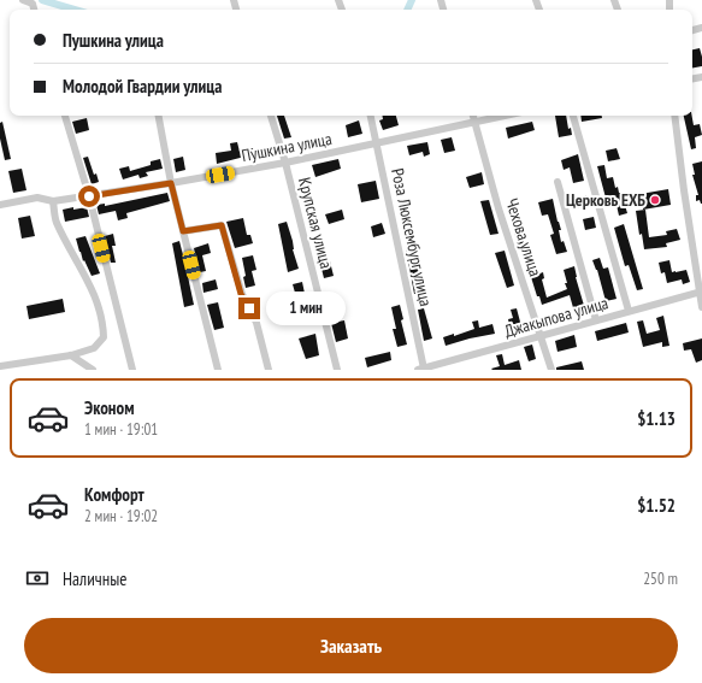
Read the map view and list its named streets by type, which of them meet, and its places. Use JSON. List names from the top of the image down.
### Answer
{
  "streets": {
    "street": [
      "Пушкина улица",
      "Крупская улица",
      "Роза Люксембург улица",
      "Чехова улица",
      "Джакыпова улица"
    ]
  },
  "crossings": [
    ["Пушкина улица", "Крупская улица"],
    ["Пушкина улица", "Роза Люксембург улица"],
    ["Пушкина улица", "Чехова улица"],
    ["Роза Люксембург улица", "Джакыпова улица"],
    ["Чехова улица", "Джакыпова улица"]
  ],
  "places": ["Церковь ЕХБ"],
  "page": {
    "banner": ["Пушкина улица", "Молодой Гвардии улица"],
    "bubble": "1 мин",
    "list": [
      {
        "name": "Эконом",
        "note": "1 мин · 19:01",
        "value": "$1.13"
      },
      {
        "name": "Комфорт",
        "note": "2 мин · 19:02",
        "value": "$1.52"
      }
    ],
    "pay": ["Наличные", "250 m"],
    "buttons": "Заказать"
  }
}
